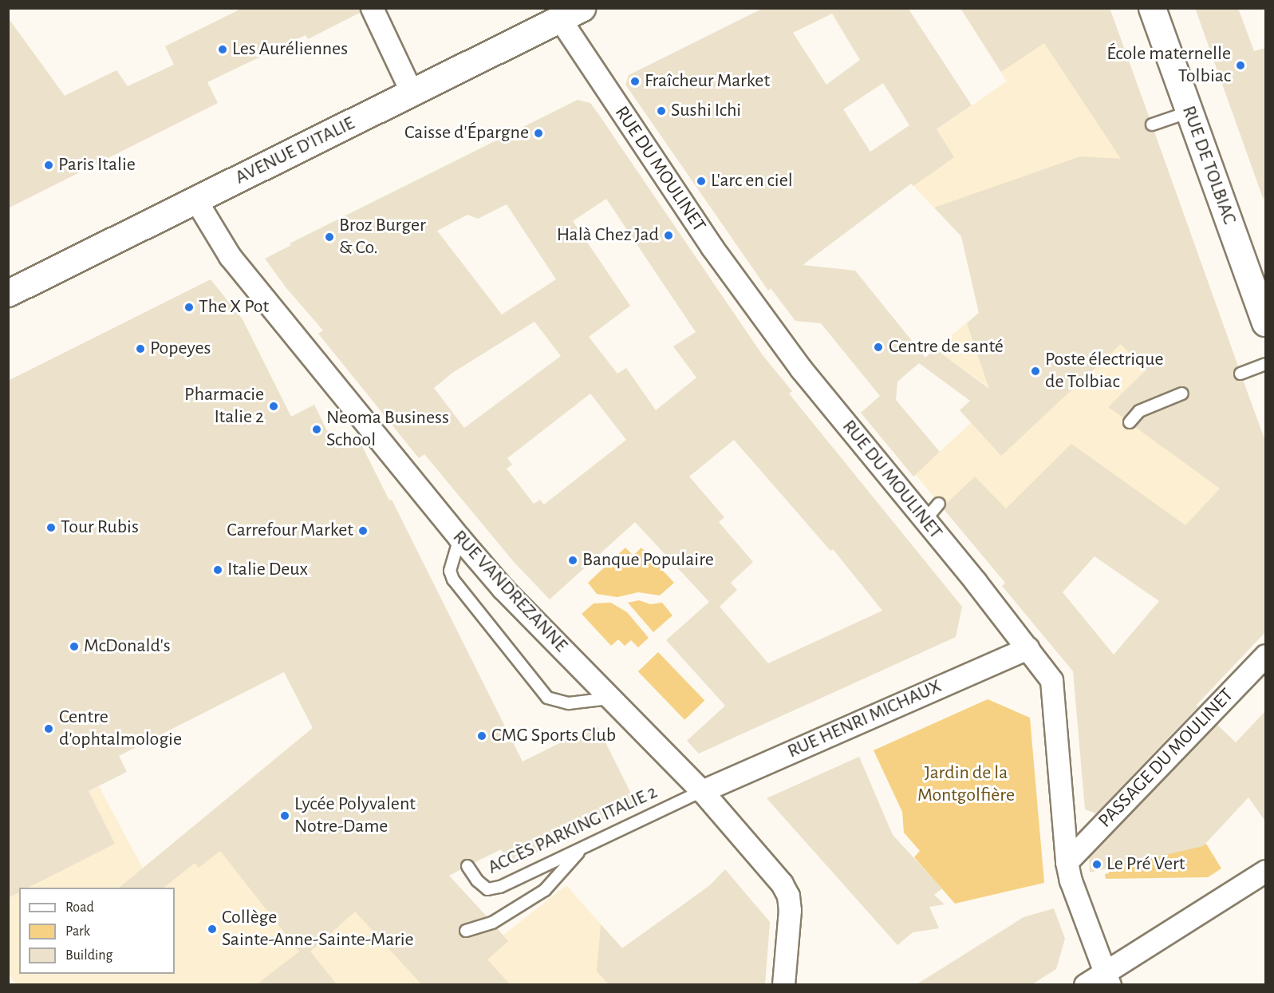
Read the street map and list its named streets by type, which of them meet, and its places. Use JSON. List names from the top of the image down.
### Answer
{
  "streets": {
    "main road": ["AVENUE D'ITALIE", "RUE DE TOLBIAC"],
    "street": [
      "RUE DU MOULINET",
      "RUE VANDREZANNE",
      "RUE HENRI MICHAUX",
      "PASSAGE DU MOULINET"
    ],
    "lane": ["ACCÈS PARKING ITALIE 2"]
  },
  "crossings": [
    ["AVENUE D'ITALIE", "RUE DU MOULINET"],
    ["AVENUE D'ITALIE", "RUE VANDREZANNE"],
    ["RUE DU MOULINET", "RUE HENRI MICHAUX"],
    ["RUE DU MOULINET", "PASSAGE DU MOULINET"],
    ["RUE VANDREZANNE", "RUE HENRI MICHAUX"],
    ["RUE VANDREZANNE", "ACCÈS PARKING ITALIE 2"],
    ["RUE HENRI MICHAUX", "ACCÈS PARKING ITALIE 2"]
  ],
  "parks": ["Jardin de la Montgolfière"],
  "places": [
    "Les Auréliennes",
    "École maternelle Tolbiac",
    "Fraîcheur Market",
    "Sushi Ichi",
    "Caisse d'Épargne",
    "Paris Italie",
    "L'arc en ciel",
    "Halà Chez Jad",
    "Broz Burger & Co.",
    "The X Pot",
    "Centre de santé",
    "Popeyes",
    "Poste électrique de Tolbiac",
    "Pharmacie Italie 2",
    "Neoma Business School",
    "Tour Rubis",
    "Carrefour Market",
    "Banque Populaire",
    "Italie Deux",
    "McDonald's",
    "Centre d'ophtalmologie",
    "CMG Sports Club",
    "Lycée Polyvalent Notre-Dame",
    "Le Pré Vert",
    "Collège Sainte-Anne-Sainte-Marie"
  ],
  "legend": ["Road", "Park", "Building"]
}
